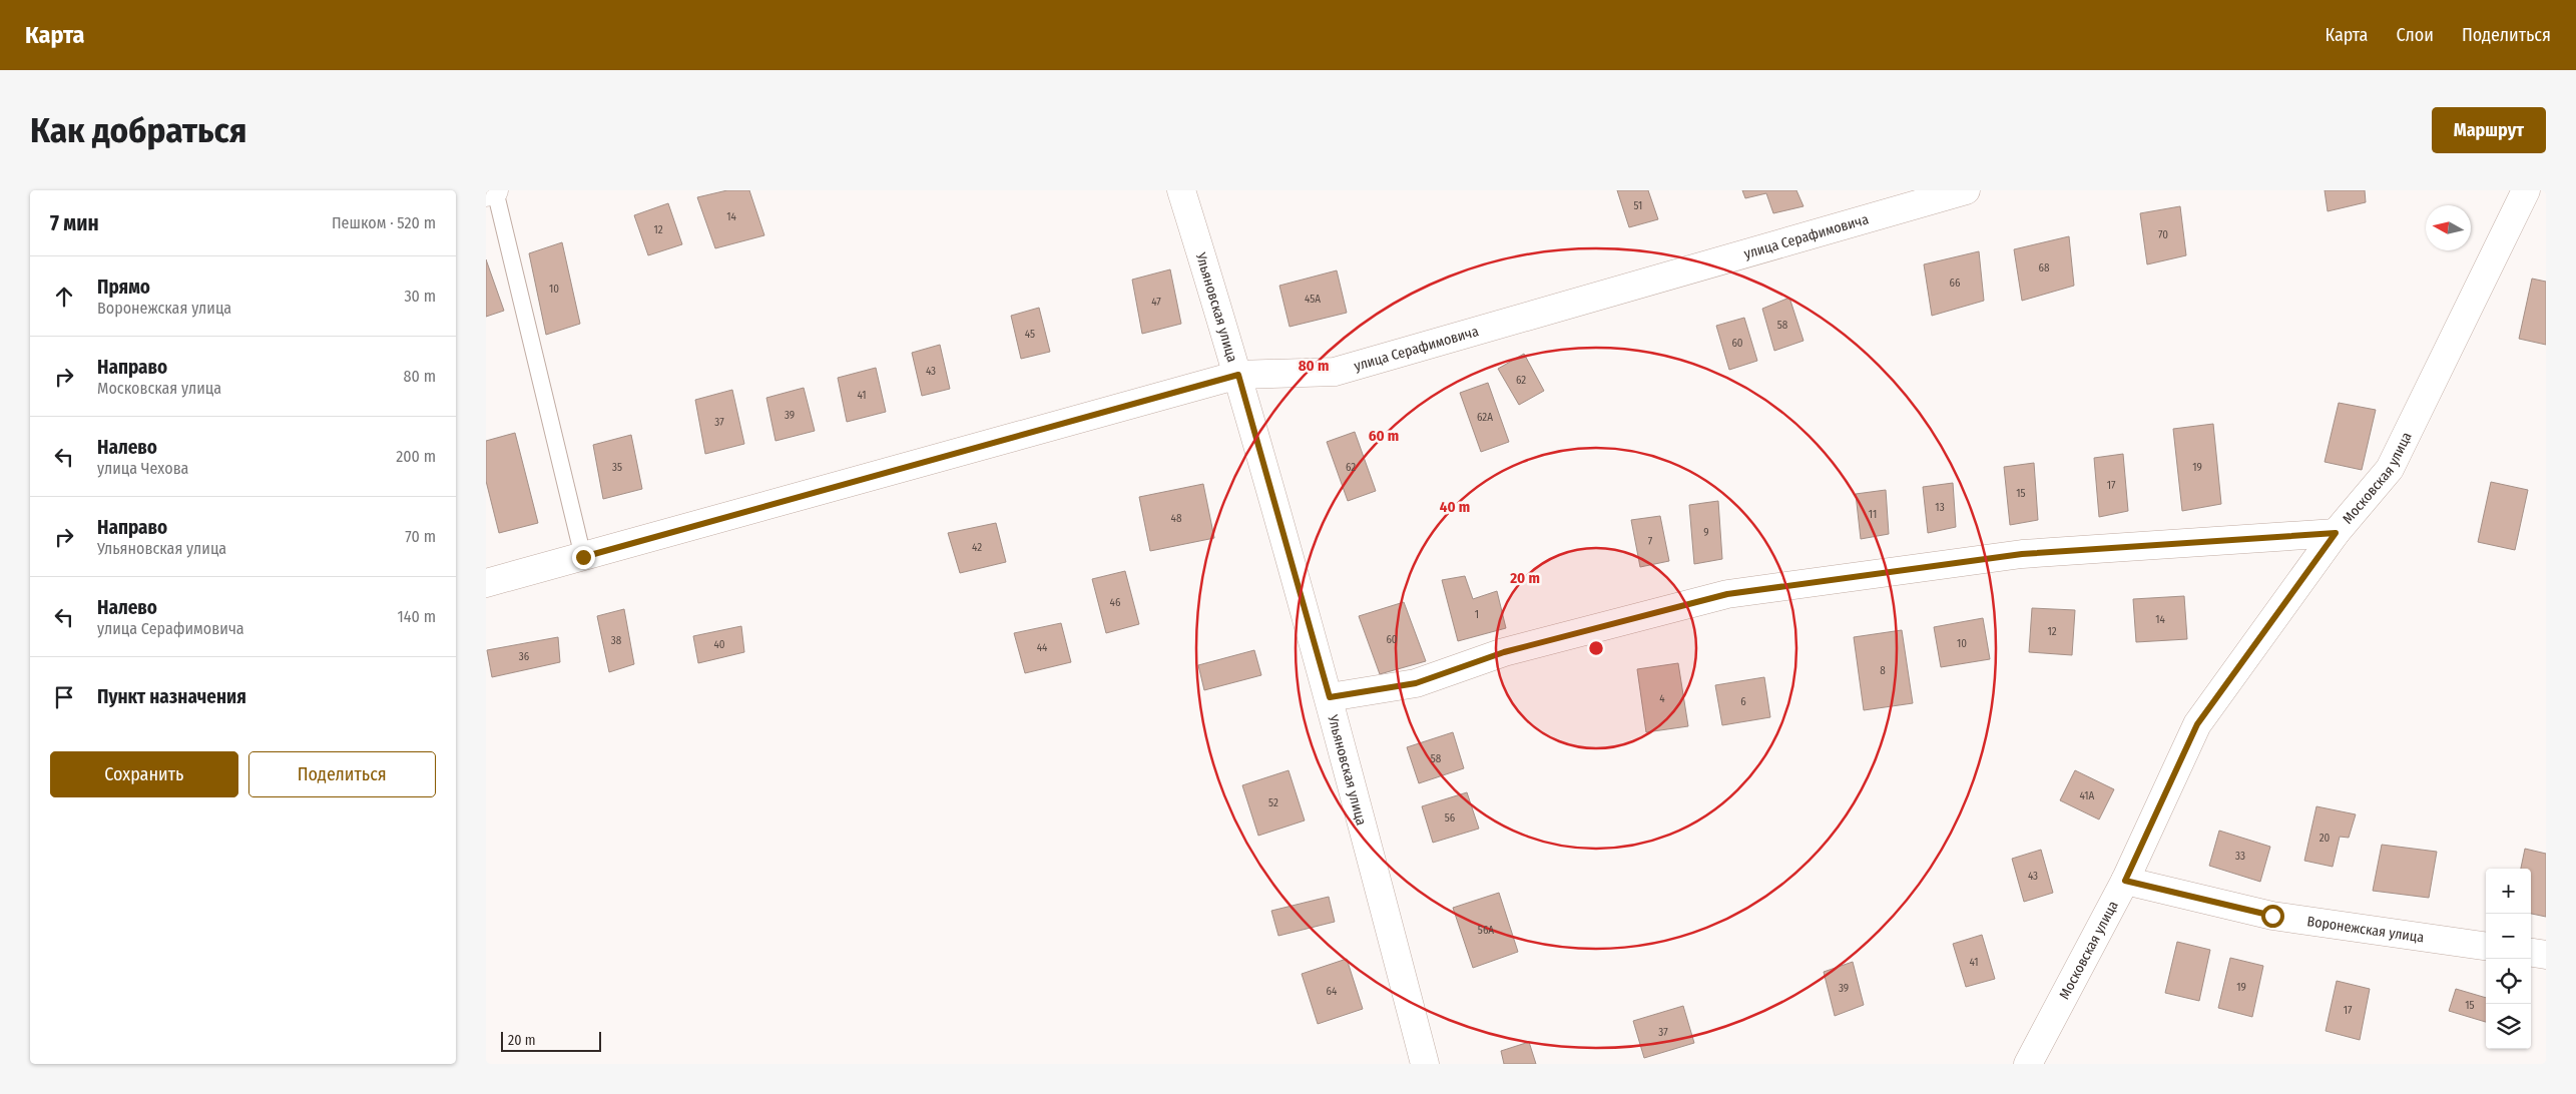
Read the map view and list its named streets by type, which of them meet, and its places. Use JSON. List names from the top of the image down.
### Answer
{
  "streets": {
    "street": [
      "улица Серафимовича",
      "Ульяновская улица",
      "Московская улица",
      "Воронежская улица"
    ]
  },
  "crossings": [
    ["улица Серафимовича", "Ульяновская улица"],
    ["Московская улица", "Воронежская улица"]
  ],
  "house_numbers": [
    "51",
    "14",
    "12",
    "70",
    "68",
    "66",
    "10",
    "45А",
    "47",
    "58",
    "45",
    "60",
    "43",
    "62",
    "41",
    "39",
    "62А",
    "37",
    "35",
    "62",
    "19",
    "17",
    "15",
    "13",
    "11",
    "48",
    "9",
    "7",
    "42",
    "46",
    "1",
    "14",
    "12",
    "60",
    "38",
    "10",
    "40",
    "44",
    "36",
    "8",
    "4",
    "6",
    "58",
    "41А",
    "52",
    "56",
    "20",
    "33",
    "43",
    "56А",
    "41",
    "19",
    "39",
    "64",
    "15",
    "17",
    "37"
  ],
  "scale_bar": "20 m",
  "north": "left",
  "page": {
    "header": "Карта",
    "nav": ["Карта", "Слои", "Поделиться"],
    "buttons": [
      "Маршрут",
      ["Сохранить", "Поделиться"]
    ],
    "title": "Как добраться",
    "heading": ["7 мин", "Пешком · 520 m"],
    "list": [
      ["Прямо", "Воронежская улица", "30 m"],
      ["Направо", "Московская улица", "80 m"],
      ["Налево", "улица Чехова", "200 m"],
      ["Направо", "Ульяновская улица", "70 m"],
      ["Налево", "улица Серафимовича", "140 m"],
      "Пункт назначения"
    ],
    "map_buttons": ["+", "−"],
    "scale": "20 m"
  },
  "rings": [
    "80 m",
    "60 m",
    "40 m",
    "20 m"
  ]
}
